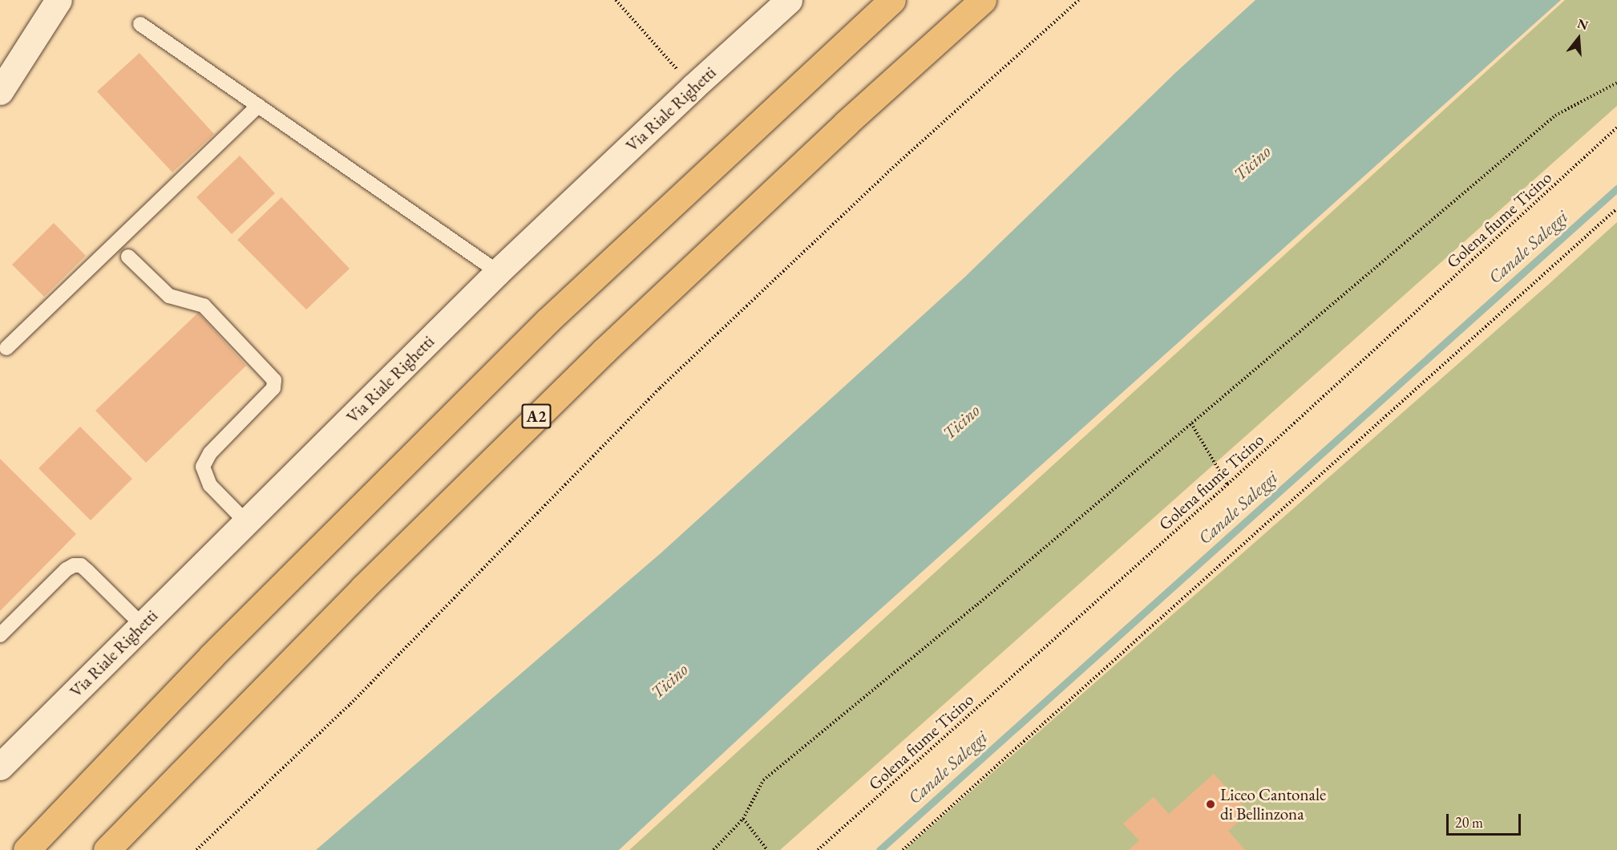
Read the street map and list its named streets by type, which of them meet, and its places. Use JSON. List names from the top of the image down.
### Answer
{
  "streets": {
    "highway": ["A2"],
    "street": ["Via Riale Righetti"],
    "path": ["Golena fiume Ticino"]
  },
  "water": ["Ticino", "Canale Saleggi"],
  "places": ["Liceo Cantonale di Bellinzona"],
  "scale_bar": "20 m",
  "north": "top"
}
